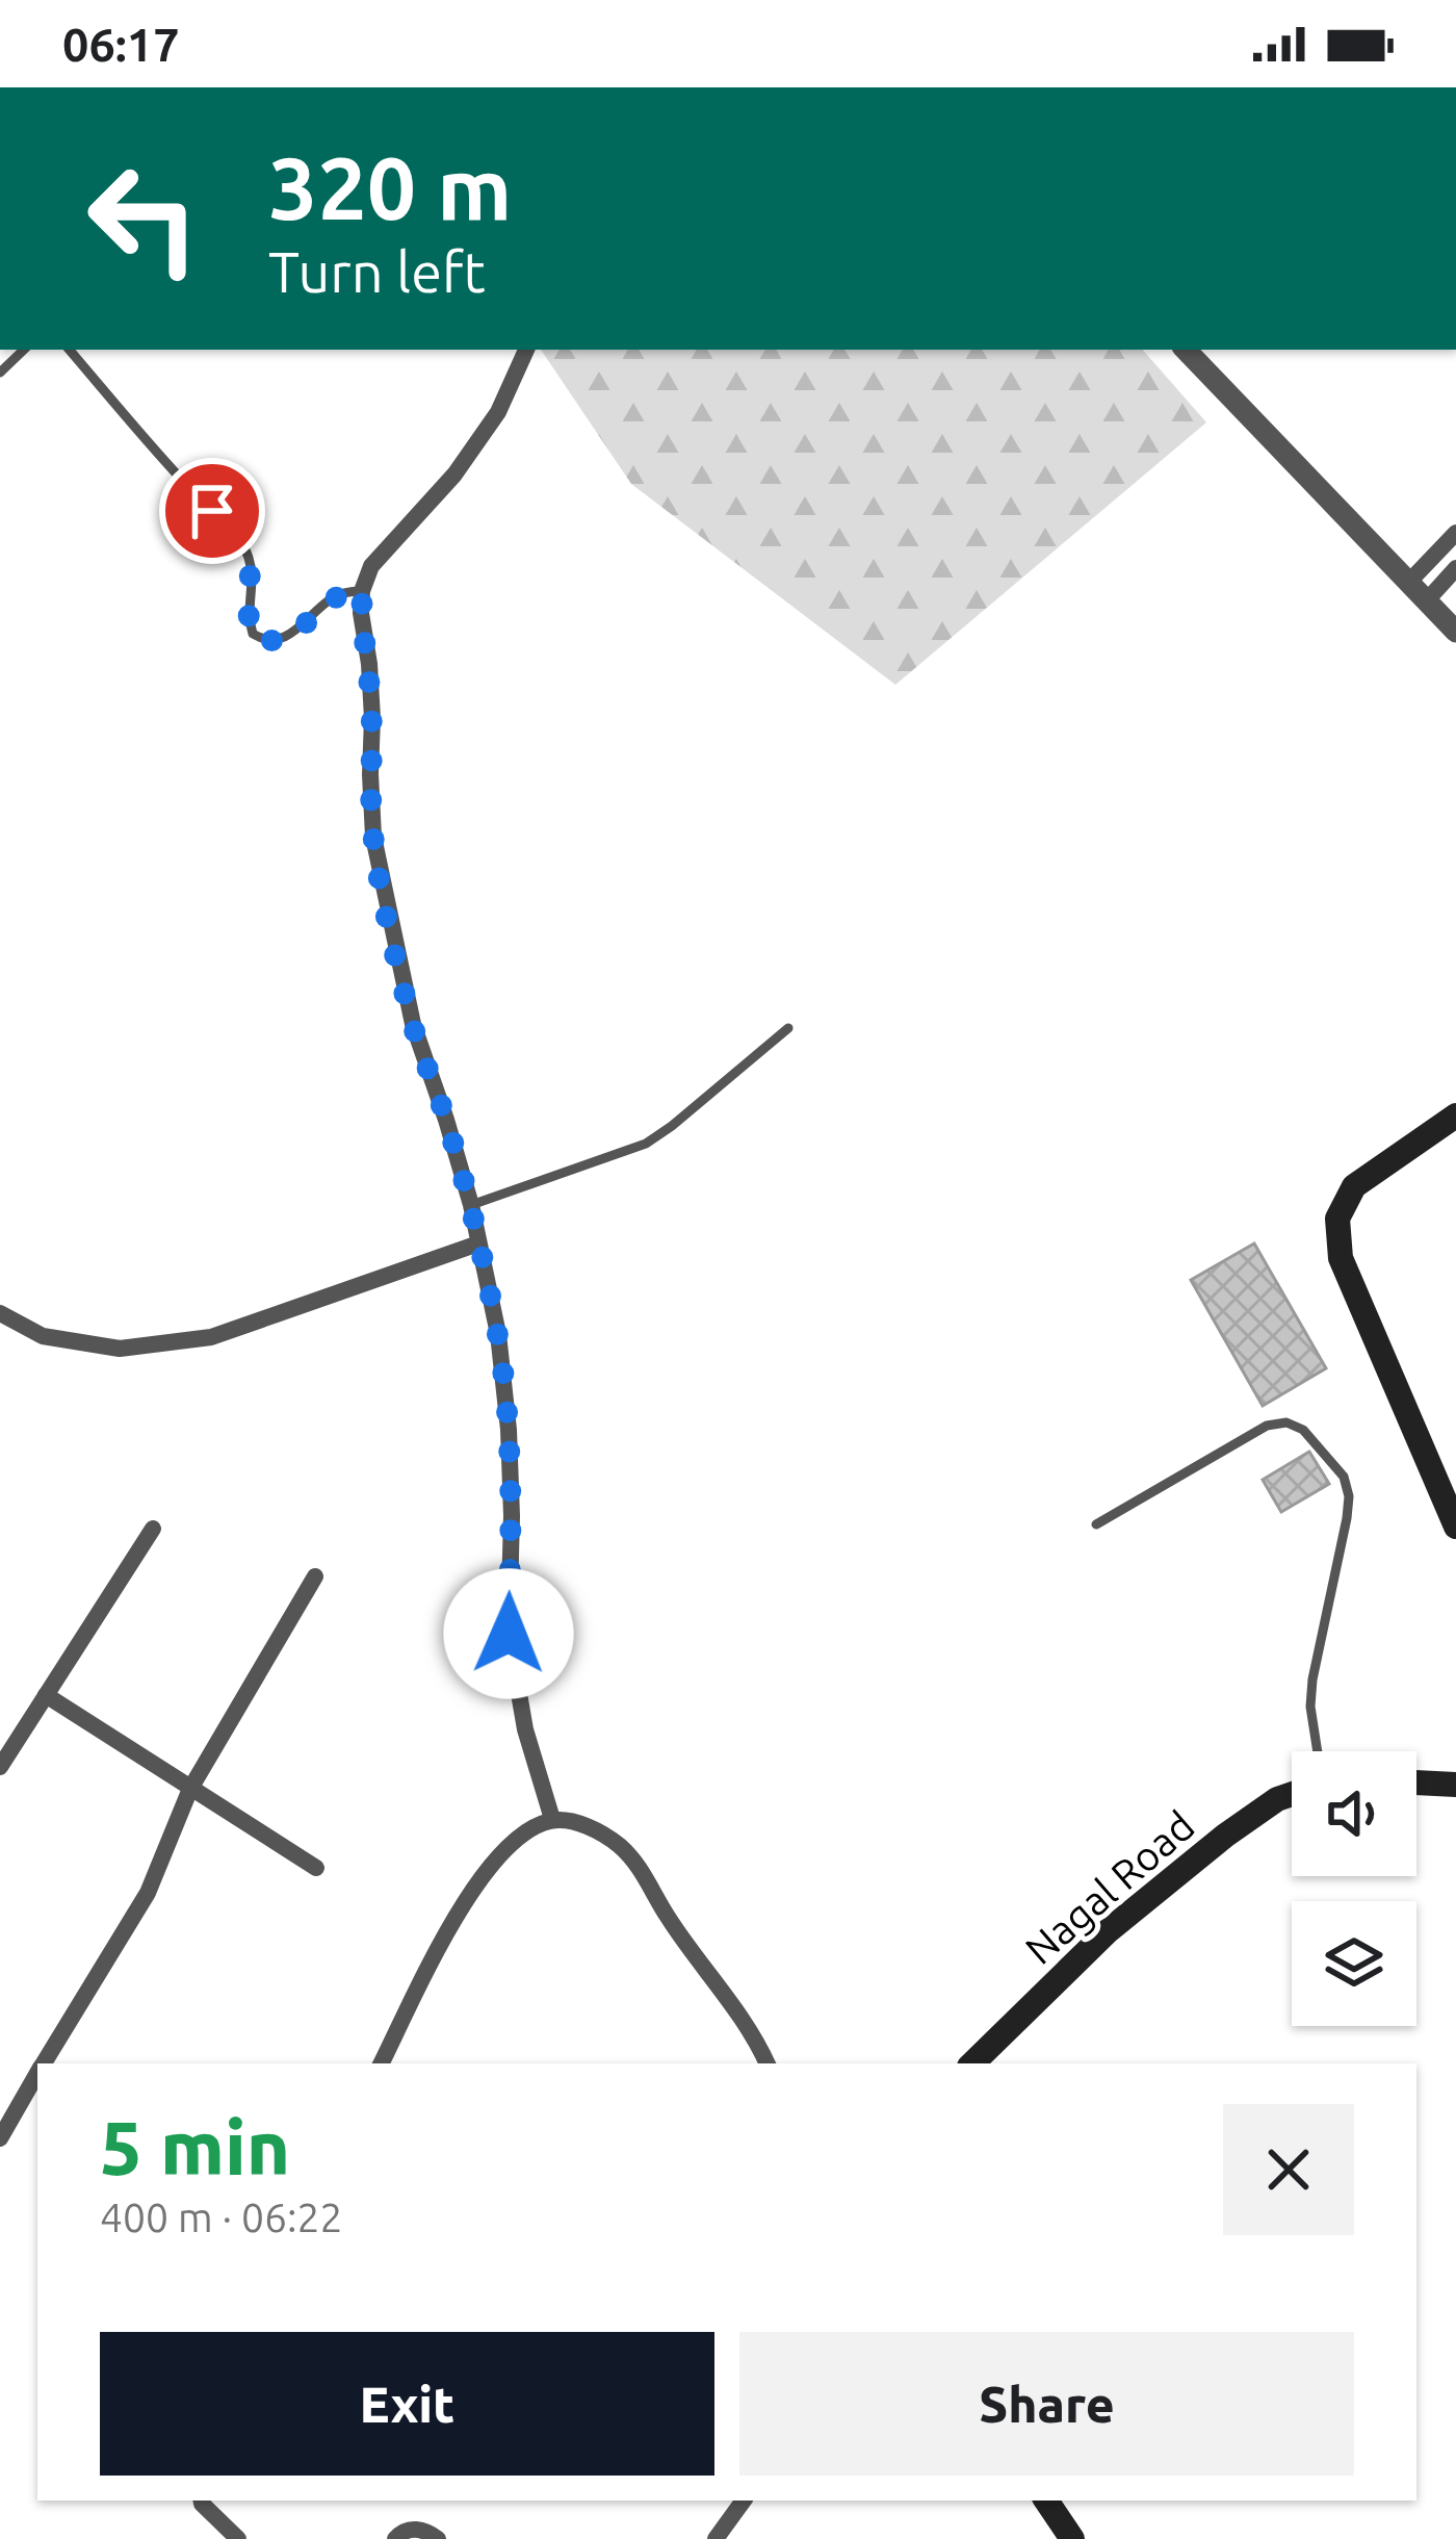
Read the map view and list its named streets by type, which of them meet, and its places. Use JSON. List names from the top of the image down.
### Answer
{
  "streets": {
    "main road": ["Nagal Road"]
  },
  "page": {
    "status": "06:17",
    "turn": ["320 m", "Turn left"],
    "heading": ["5 min", "400 m · 06:22"],
    "buttons": ["Exit", "Share"]
  }
}
